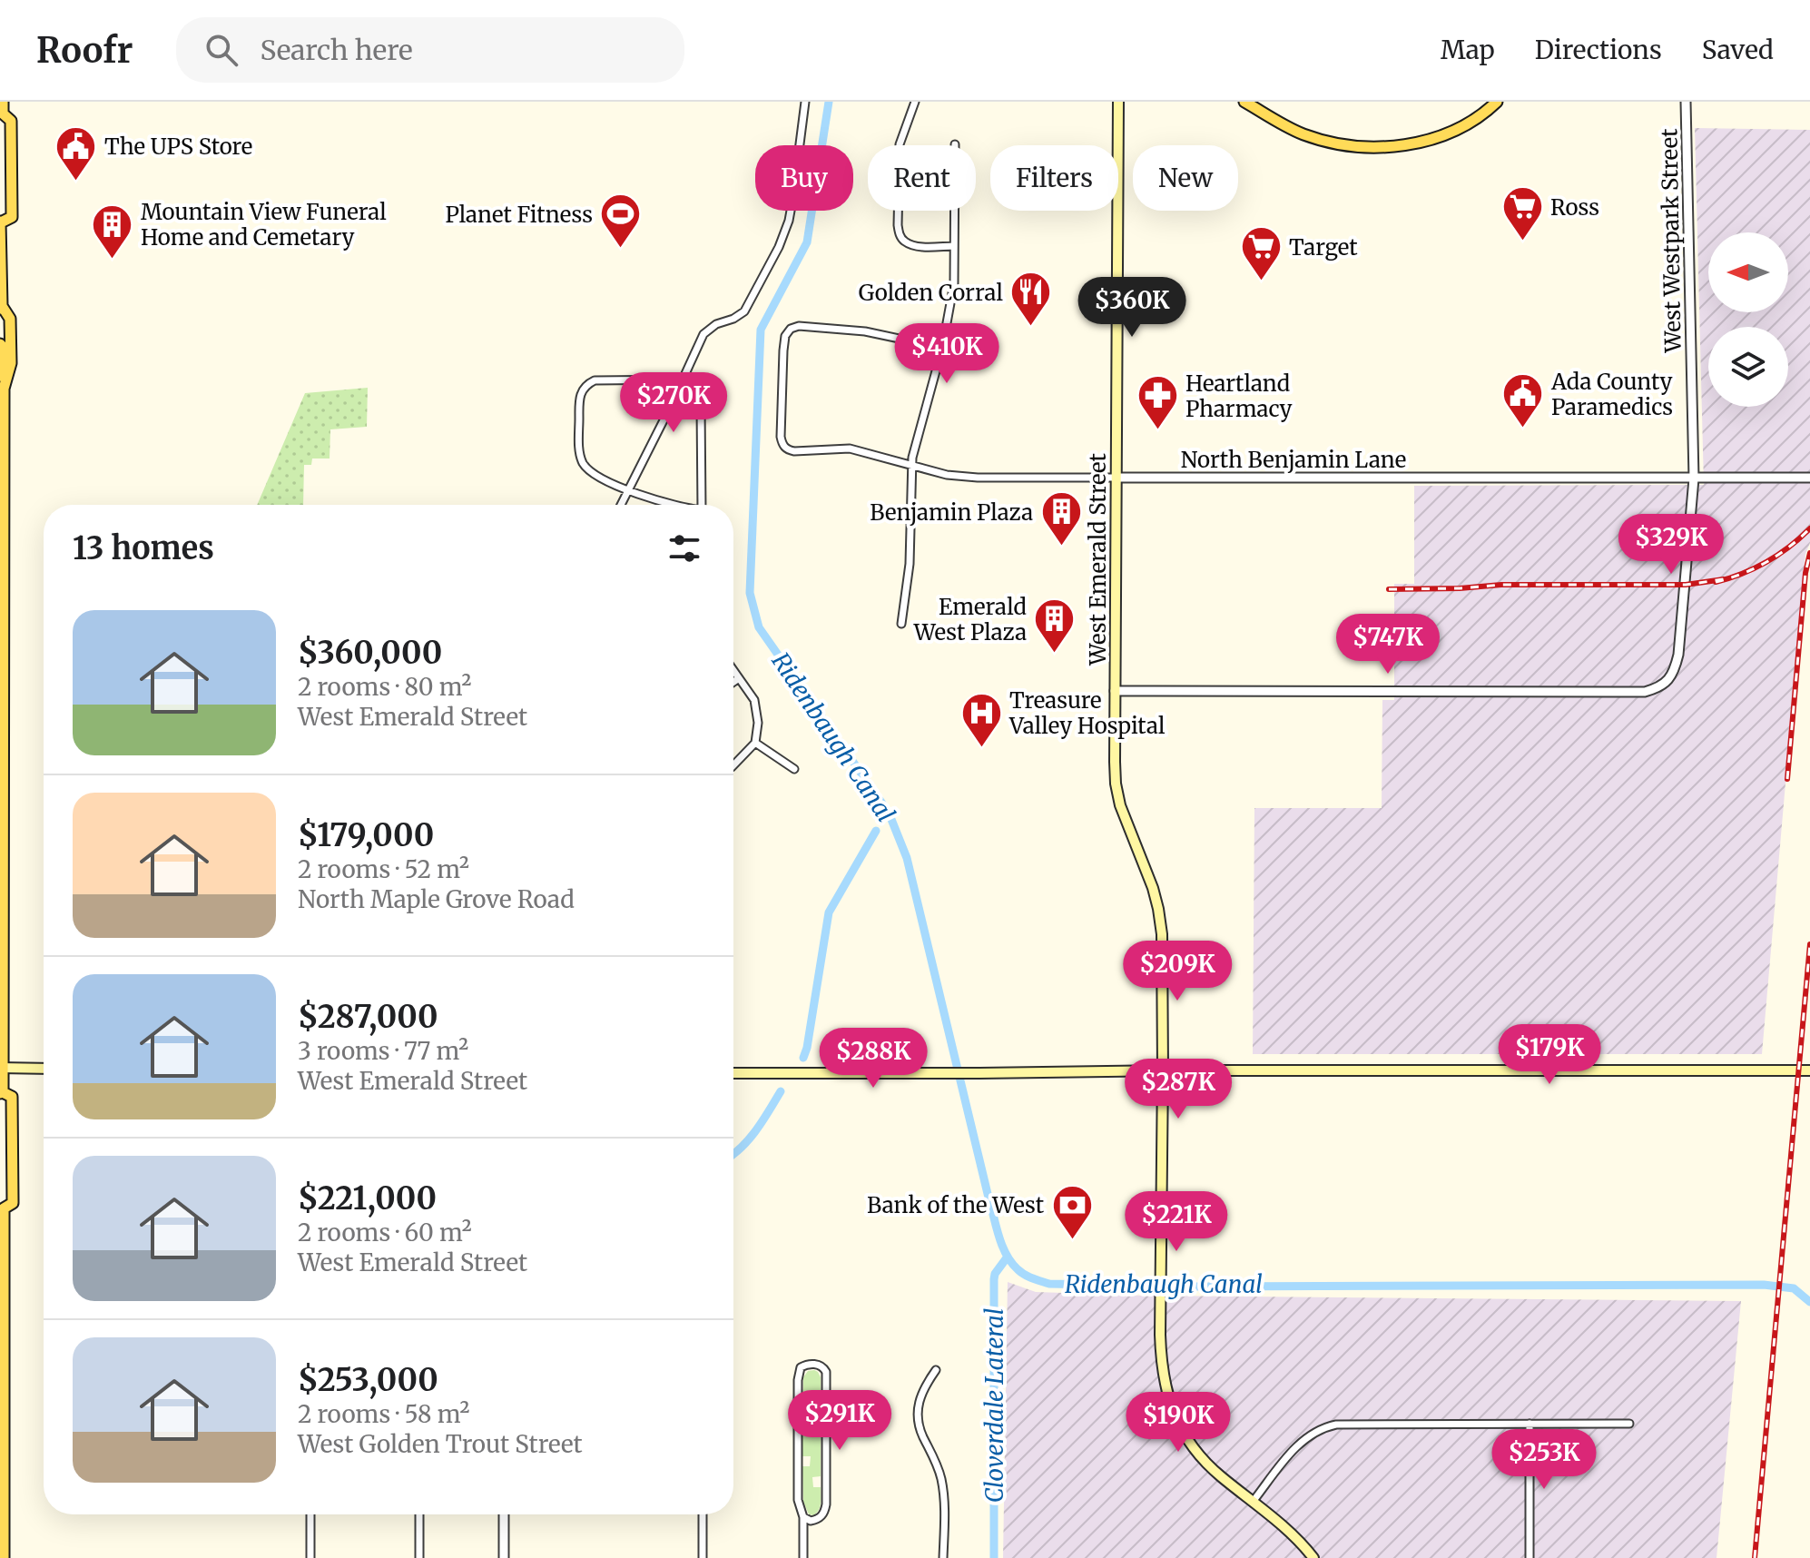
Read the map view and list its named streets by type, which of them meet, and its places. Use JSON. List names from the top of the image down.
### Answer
{
  "streets": {
    "main road": ["West Emerald Street"],
    "street": ["West Westpark Street", "North Benjamin Lane"]
  },
  "crossings": [
    ["West Westpark Street", "North Benjamin Lane"],
    ["West Westpark Street", "West Emerald Street"],
    ["North Benjamin Lane", "West Emerald Street"]
  ],
  "water": ["Ridenbaugh Canal", "Cloverdale Lateral"],
  "places": {
    "public building": ["The UPS Store", "Ada County Paramedics"],
    "supermarket": ["Ross", "Target"],
    "sports": ["Planet Fitness"],
    "building": ["Mountain View Funeral Home and Cemetary", "Benjamin Plaza", "Emerald West Plaza"],
    "restaurant": ["Golden Corral"],
    "pharmacy": ["Heartland Pharmacy"],
    "hospital": ["Treasure Valley Hospital"],
    "bank": ["Bank of the West"]
  },
  "north": "left",
  "page": {
    "header": "Roofr",
    "search": "Search here",
    "nav": ["Map", "Directions", "Saved"],
    "chip": [
      "Buy",
      "Rent",
      "Filters",
      "New"
    ],
    "price": [
      "$360K",
      "$410K",
      "$270K",
      "$329K",
      "$747K",
      "$209K",
      "$179K",
      "$288K",
      "$287K",
      "$221K",
      "$291K",
      "$190K",
      "$253K"
    ],
    "heading": "13 homes",
    "list": [
      {
        "name": "$360,000",
        "note": "2 rooms · 80 m² · West Emerald Street"
      },
      {
        "name": "$179,000",
        "note": "2 rooms · 52 m² · North Maple Grove Road"
      },
      {
        "name": "$287,000",
        "note": "3 rooms · 77 m² · West Emerald Street"
      },
      {
        "name": "$221,000",
        "note": "2 rooms · 60 m² · West Emerald Street"
      },
      {
        "name": "$253,000",
        "note": "2 rooms · 58 m² · West Golden Trout Street"
      }
    ]
  }
}
